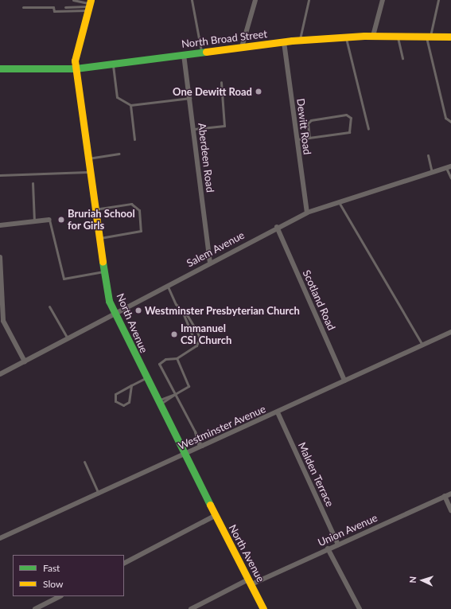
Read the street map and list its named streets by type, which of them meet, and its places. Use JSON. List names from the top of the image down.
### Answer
{
  "streets": {
    "main road": ["North Broad Street", "North Avenue"],
    "street": [
      "Dewitt Road",
      "Aberdeen Road",
      "Salem Avenue",
      "Scotland Road",
      "Westminster Avenue",
      "Malden Terrace",
      "Union Avenue"
    ]
  },
  "crossings": [
    ["North Broad Street", "Dewitt Road"],
    ["North Broad Street", "Aberdeen Road"],
    ["North Broad Street", "North Avenue"],
    ["Dewitt Road", "Salem Avenue"],
    ["Aberdeen Road", "Salem Avenue"],
    ["Salem Avenue", "Scotland Road"],
    ["Salem Avenue", "North Avenue"],
    ["Scotland Road", "Westminster Avenue"],
    ["North Avenue", "Westminster Avenue"],
    ["North Avenue", "Union Avenue"],
    ["Westminster Avenue", "Malden Terrace"],
    ["Malden Terrace", "Union Avenue"]
  ],
  "places": [
    "One Dewitt Road",
    "Bruriah School for Girls",
    "Westminster Presbyterian Church",
    "Immanuel CSI Church"
  ],
  "legend": ["Fast", "Slow"],
  "north": "left"
}
